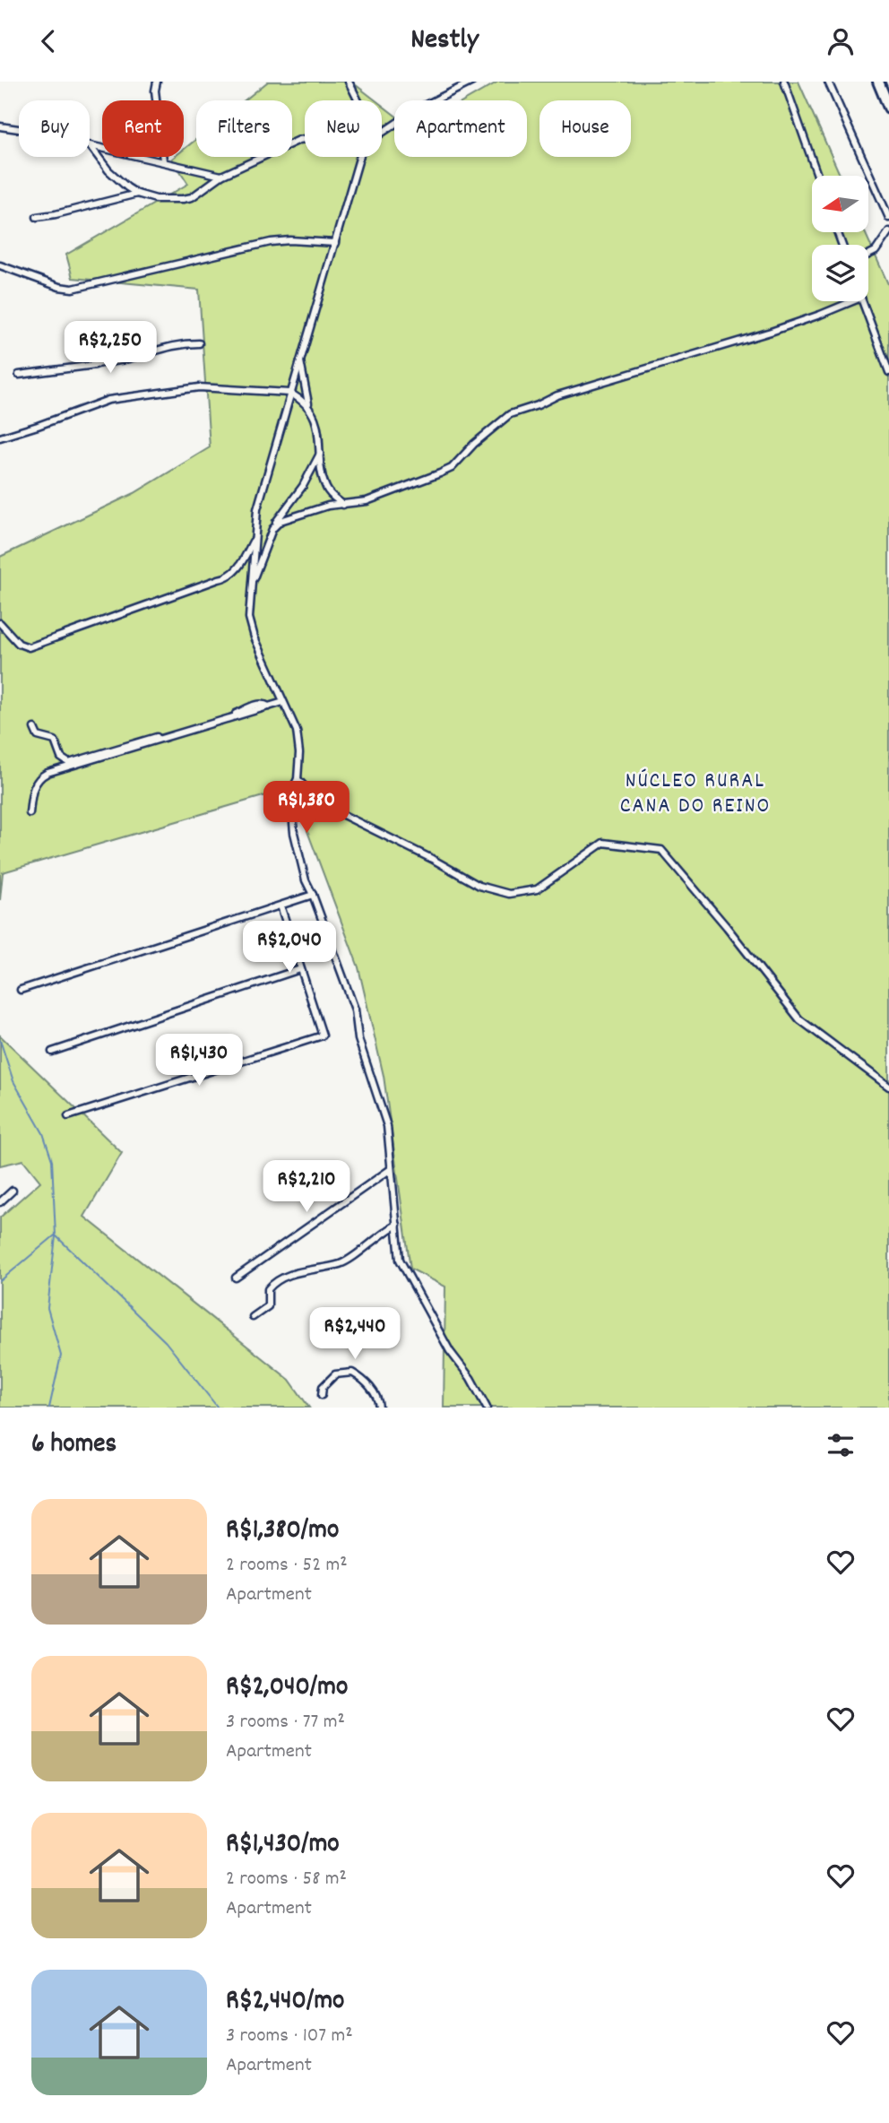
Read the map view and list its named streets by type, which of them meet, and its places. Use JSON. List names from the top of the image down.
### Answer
{
  "districts": ["NÚCLEO RURAL CANA DO REINO"],
  "north": "left",
  "page": {
    "header": "Nestly",
    "chip": [
      "Buy",
      "Rent",
      "Filters",
      "New",
      "Apartment",
      "House"
    ],
    "price": [
      "R$2,250",
      "R$1,380",
      "R$2,040",
      "R$1,430",
      "R$2,210",
      "R$2,440"
    ],
    "heading": "6 homes",
    "list": [
      {
        "name": "R$1,380/mo",
        "note": "2 rooms · 52 m² · Apartment"
      },
      {
        "name": "R$2,040/mo",
        "note": "3 rooms · 77 m² · Apartment"
      },
      {
        "name": "R$1,430/mo",
        "note": "2 rooms · 58 m² · Apartment"
      },
      {
        "name": "R$2,440/mo",
        "note": "3 rooms · 107 m² · Apartment"
      }
    ]
  }
}
